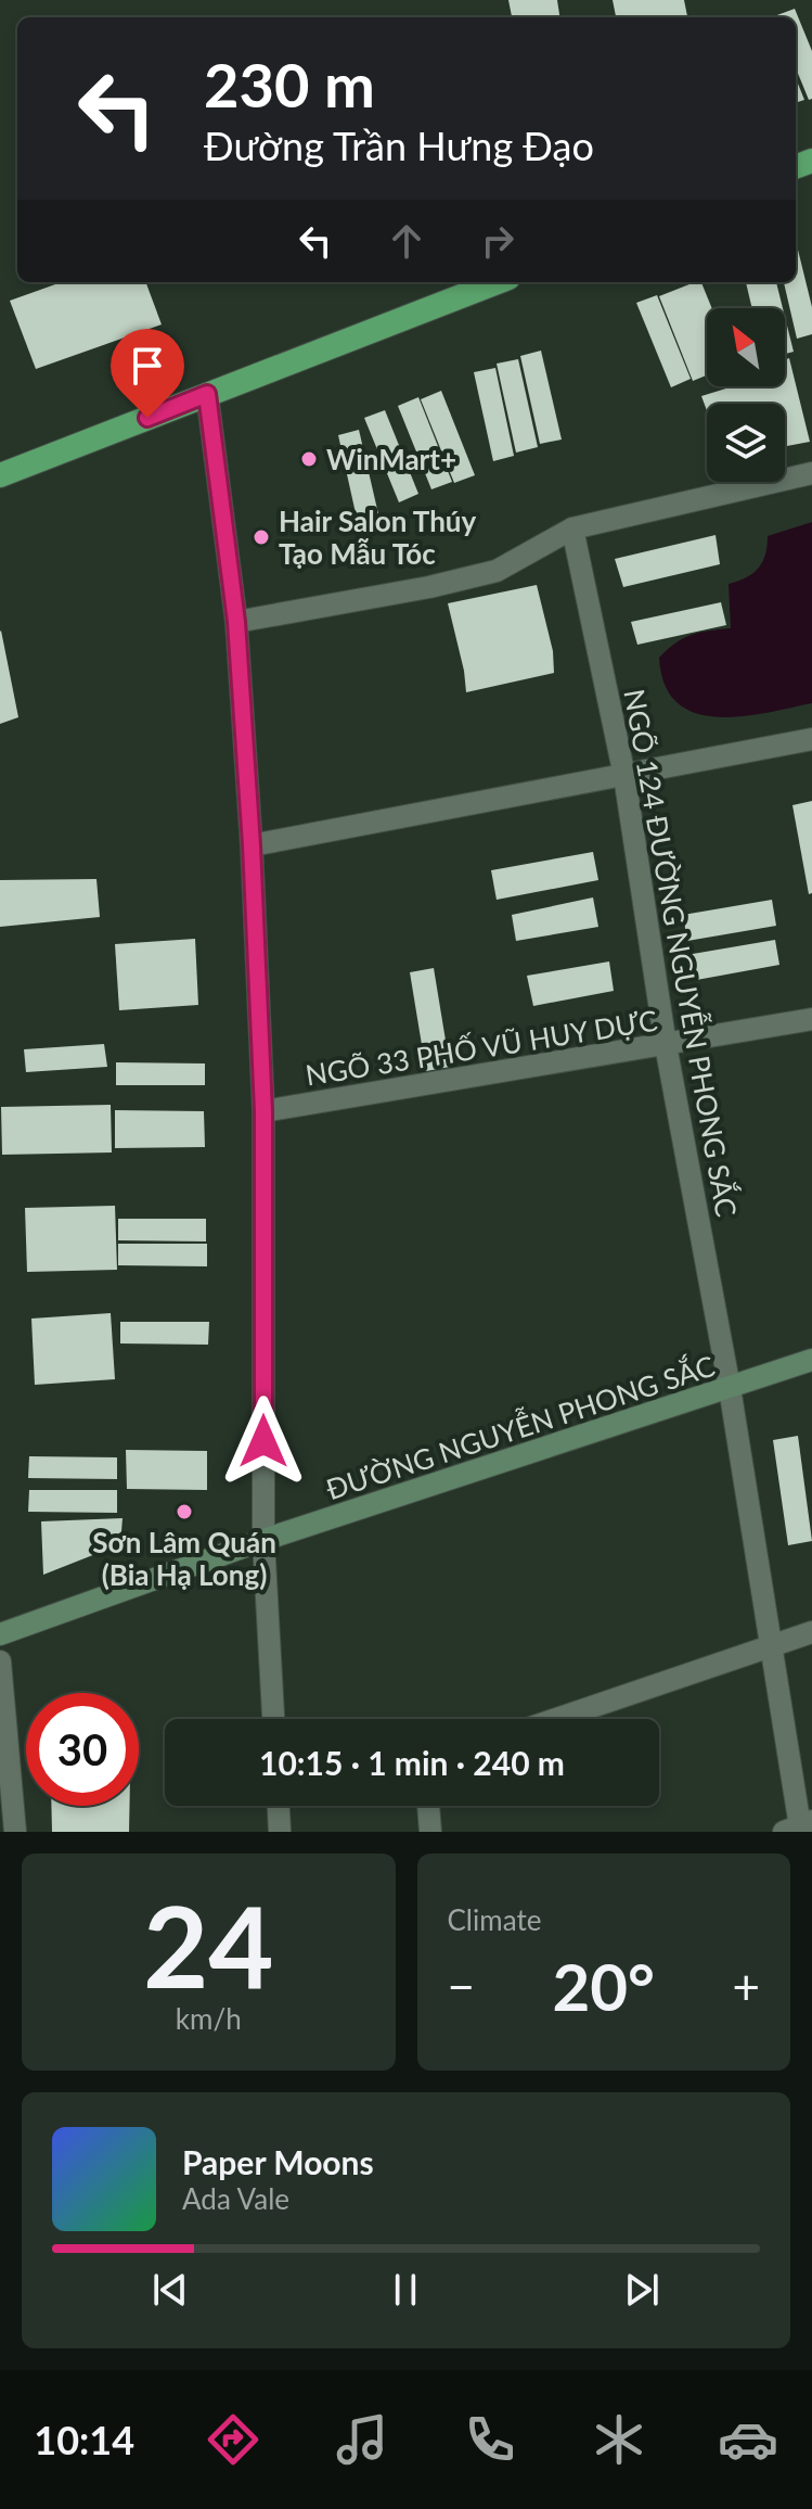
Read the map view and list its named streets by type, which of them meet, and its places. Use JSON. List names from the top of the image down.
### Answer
{
  "streets": {
    "main road": ["ĐƯỜNG NGUYỄN PHONG SẮC"],
    "street": ["NGÕ 124 ĐƯỜNG NGUYỄN PHONG SẮC", "NGÕ 33 PHỐ VŨ HUY DỰC"]
  },
  "crossings": [
    ["NGÕ 124 ĐƯỜNG NGUYỄN PHONG SẮC", "NGÕ 33 PHỐ VŨ HUY DỰC"],
    ["NGÕ 124 ĐƯỜNG NGUYỄN PHONG SẮC", "ĐƯỜNG NGUYỄN PHONG SẮC"]
  ],
  "places": ["WinMart+", "Hair Salon Thúy Tạo Mẫu Tóc", "Sơn Lâm Quán (Bia Hạ Long)"],
  "north": "top left",
  "page": {
    "turn": ["230 m", "Đường Trần Hưng Đạo"],
    "limit": "30",
    "trip": "10:15 · 1 min · 240 m",
    "tile": [
      ["24", "km/h"],
      "Climate"
    ],
    "heat": ["−", "20°", "+"],
    "song": ["Paper Moons", "Ada Vale"],
    "tabs": "10:14"
  }
}
